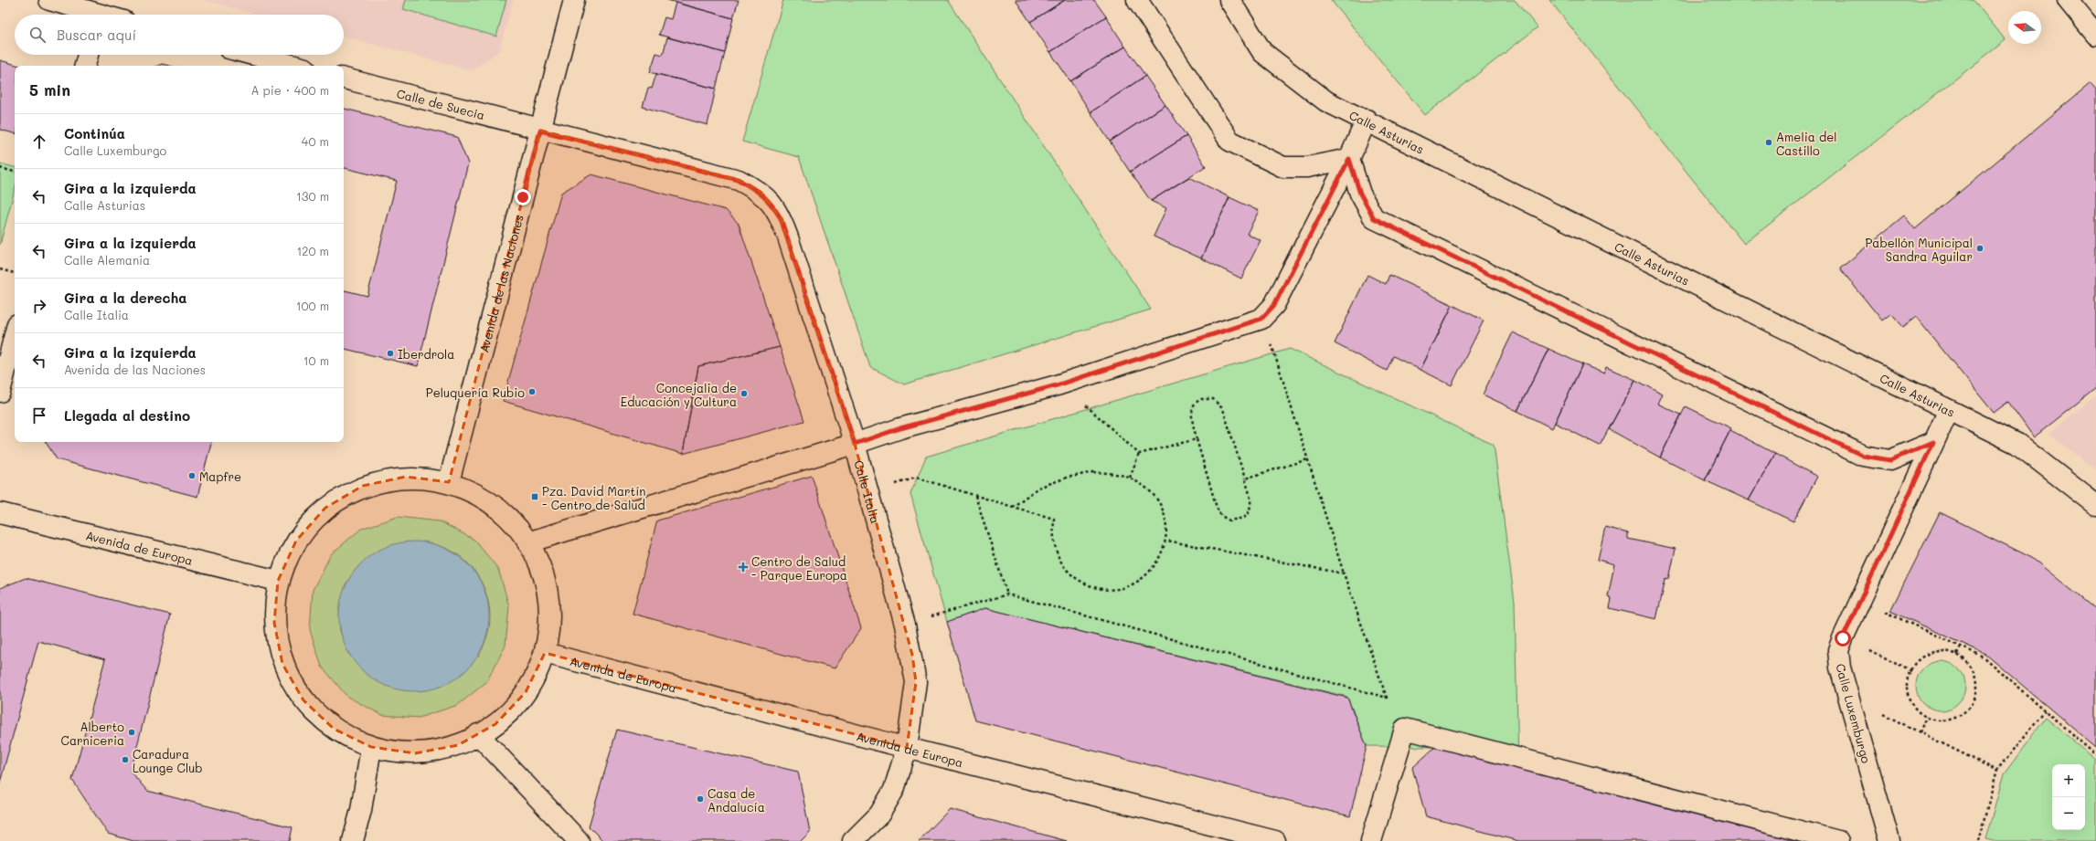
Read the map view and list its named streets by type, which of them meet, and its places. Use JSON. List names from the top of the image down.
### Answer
{
  "streets": {
    "street": [
      "Calle de Suecia",
      "Calle Asturias",
      "Avenida de las Naciones",
      "Calle Italia",
      "Avenida de Europa",
      "Calle Luxemburgo"
    ]
  },
  "crossings": [
    ["Calle de Suecia", "Avenida de las Naciones"],
    ["Calle de Suecia", "Calle Italia"],
    ["Calle Asturias", "Calle Luxemburgo"],
    ["Avenida de las Naciones", "Calle Italia"],
    ["Calle Italia", "Avenida de Europa"]
  ],
  "places": {
    "other": [
      "Amelia del Castillo",
      "Pabellón Municipal Sandra Aguilar",
      "Iberdrola",
      "Peluquería Rubio",
      "Concejalia de Educación y Cultura",
      "Mapfre",
      "Alberto Carniceria",
      "Caradura Lounge Club",
      "Casa de Andalucía"
    ],
    "transit": ["Pza. David Martín - Centro de Salud"],
    "health": ["Centro de Salud - Parque Europa"]
  },
  "north": "left",
  "page": {
    "search": "Buscar aquí",
    "heading": ["5 min", "A pie · 400 m"],
    "list": [
      ["Continúa", "Calle Luxemburgo", "40 m"],
      ["Gira a la izquierda", "Calle Asturias", "130 m"],
      ["Gira a la izquierda", "Calle Alemania", "120 m"],
      ["Gira a la derecha", "Calle Italia", "100 m"],
      ["Gira a la izquierda", "Avenida de las Naciones", "10 m"],
      "Llegada al destino"
    ],
    "map_buttons": ["+", "−"]
  }
}
